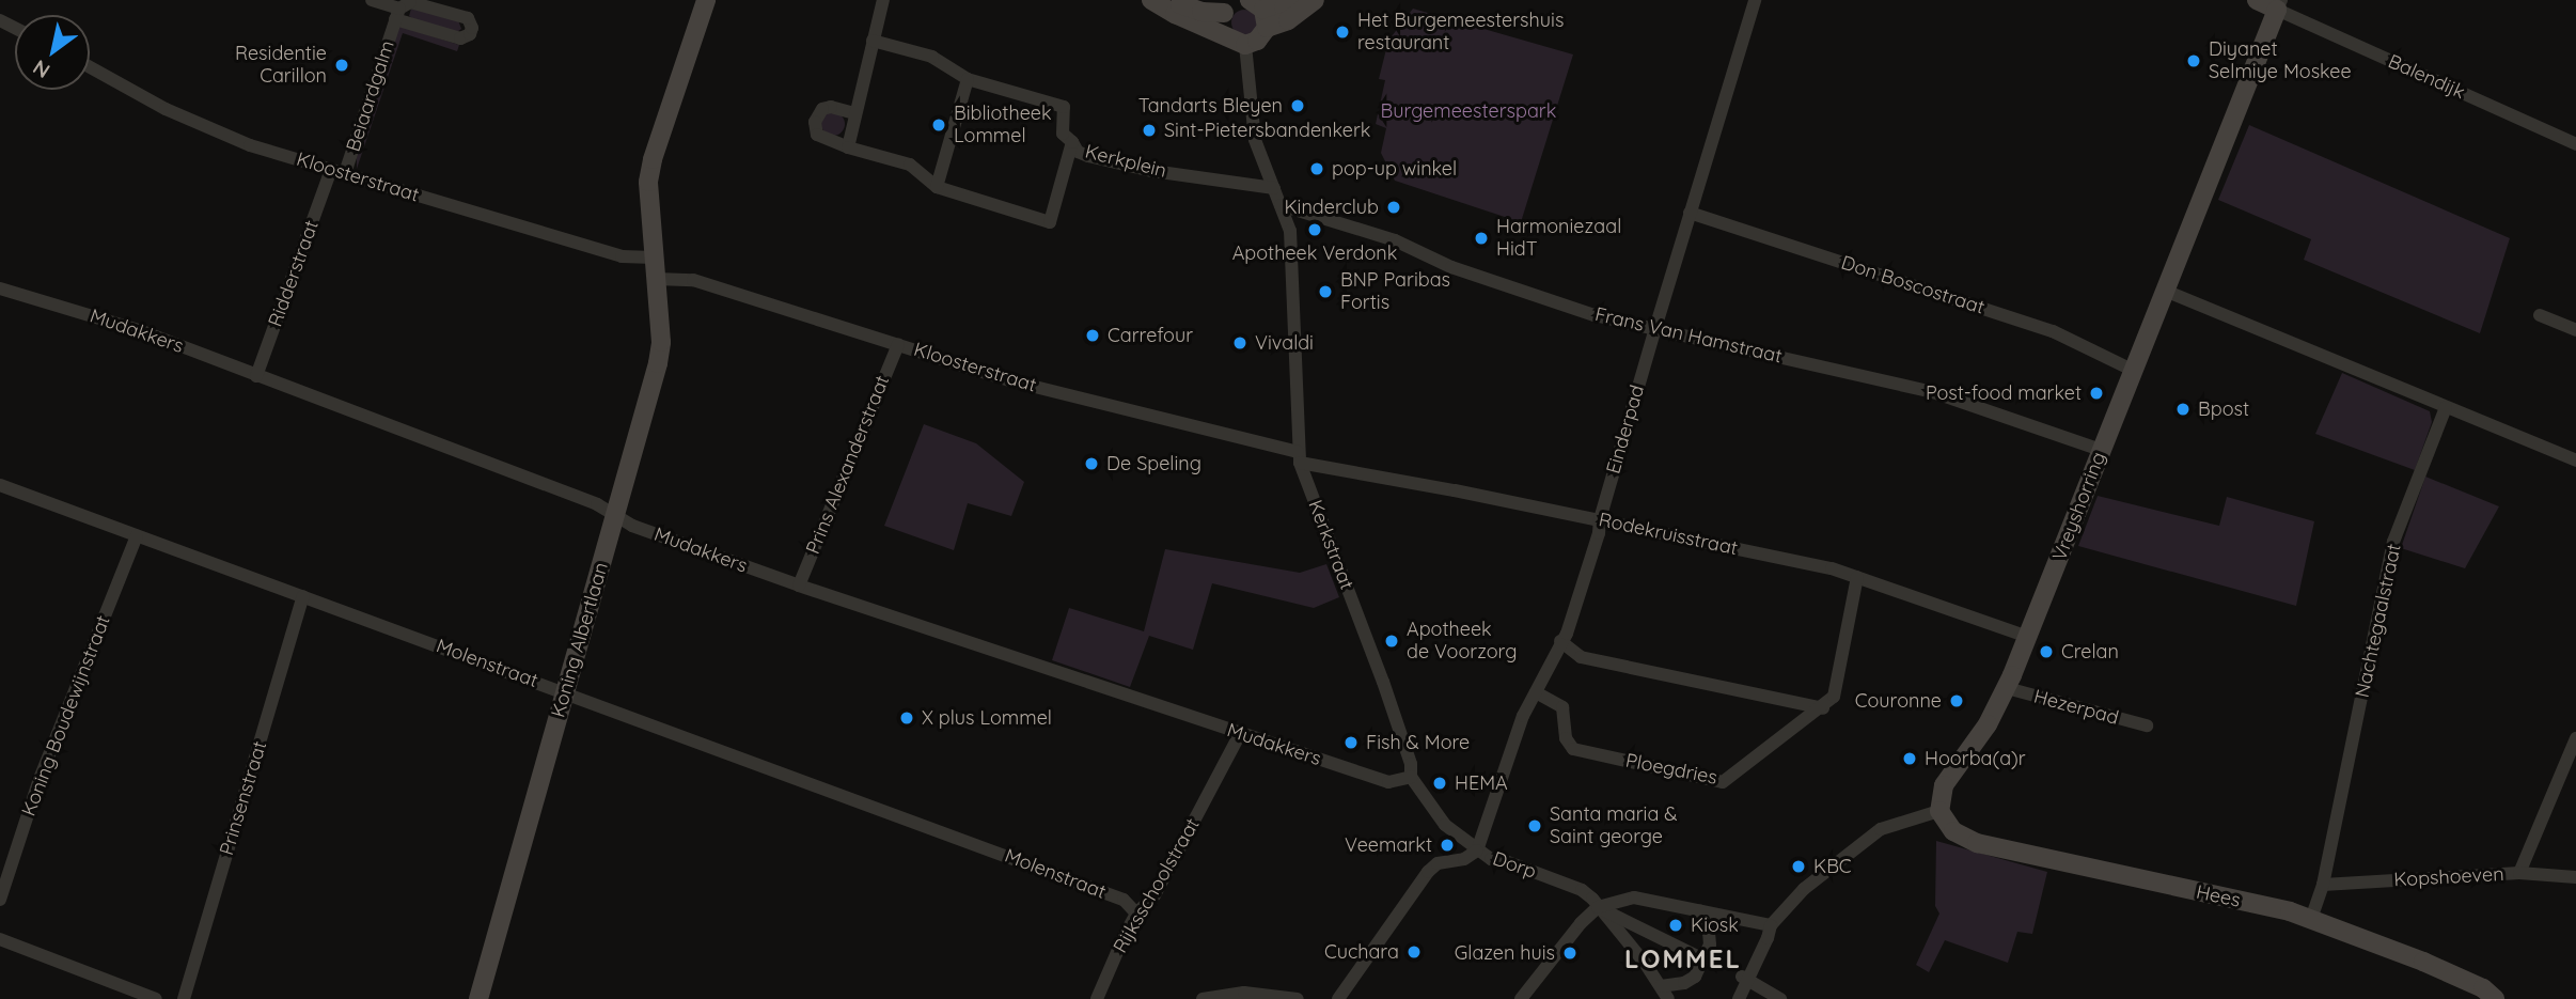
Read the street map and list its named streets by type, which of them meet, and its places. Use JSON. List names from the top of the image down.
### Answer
{
  "streets": {
    "main road": ["Vreyshorring", "Koning Albertlaan", "Hees"],
    "street": [
      "Balendijk",
      "Beiaardgalm",
      "Kerkplein",
      "Kloosterstraat",
      "Ridderstraat",
      "Don Boscostraat",
      "Mudakkers",
      "Frans Van Hamstraat",
      "Einderpad",
      "Prins Alexanderstraat",
      "Rodekruisstraat",
      "Kerkstraat",
      "Nachtegaalstraat",
      "Molenstraat",
      "Hezerpad",
      "Koning Boudewijnstraat",
      "Ploegdries",
      "Prinsenstraat",
      "Dorp",
      "Kopshoeven",
      "Rijksschoolstraat"
    ]
  },
  "crossings": [
    ["Balendijk", "Vreyshorring"],
    ["Beiaardgalm", "Kloosterstraat"],
    ["Kloosterstraat", "Ridderstraat"],
    ["Kloosterstraat", "Prins Alexanderstraat"],
    ["Kloosterstraat", "Rodekruisstraat"],
    ["Kloosterstraat", "Kerkstraat"],
    ["Kloosterstraat", "Koning Albertlaan"],
    ["Ridderstraat", "Mudakkers"],
    ["Don Boscostraat", "Einderpad"],
    ["Don Boscostraat", "Vreyshorring"],
    ["Mudakkers", "Prins Alexanderstraat"],
    ["Mudakkers", "Kerkstraat"],
    ["Mudakkers", "Koning Albertlaan"],
    ["Mudakkers", "Rijksschoolstraat"],
    ["Frans Van Hamstraat", "Einderpad"],
    ["Frans Van Hamstraat", "Vreyshorring"],
    ["Frans Van Hamstraat", "Kerkstraat"],
    ["Einderpad", "Rodekruisstraat"],
    ["Einderpad", "Kerkstraat"],
    ["Einderpad", "Ploegdries"],
    ["Einderpad", "Dorp"],
    ["Vreyshorring", "Rodekruisstraat"],
    ["Vreyshorring", "Hezerpad"],
    ["Vreyshorring", "Hees"],
    ["Rodekruisstraat", "Kerkstraat"],
    ["Rodekruisstraat", "Ploegdries"],
    ["Kerkstraat", "Dorp"],
    ["Nachtegaalstraat", "Kopshoeven"],
    ["Nachtegaalstraat", "Hees"],
    ["Koning Albertlaan", "Molenstraat"],
    ["Molenstraat", "Koning Boudewijnstraat"],
    ["Molenstraat", "Prinsenstraat"],
    ["Molenstraat", "Rijksschoolstraat"]
  ],
  "districts": ["LOMMEL"],
  "parks": ["Burgemeesterspark"],
  "places": [
    "Het Burgemeestershuis restaurant",
    "Diyanet Selmiye Moskee",
    "Residentie Carillon",
    "Tandarts Bleyen",
    "Bibliotheek Lommel",
    "Sint-Pietersbandenkerk",
    "pop-up winkel",
    "Kinderclub",
    "Apotheek Verdonk",
    "Harmoniezaal HidT",
    "BNP Paribas Fortis",
    "Carrefour",
    "Vivaldi",
    "Post-food market",
    "Bpost",
    "De Speling",
    "Apotheek de Voorzorg",
    "Crelan",
    "Couronne",
    "X plus Lommel",
    "Fish & More",
    "Hoorba(a)r",
    "HEMA",
    "Santa maria & Saint george",
    "Veemarkt",
    "KBC",
    "Kiosk",
    "Cuchara",
    "Glazen huis"
  ],
  "north": "bottom left"
}
